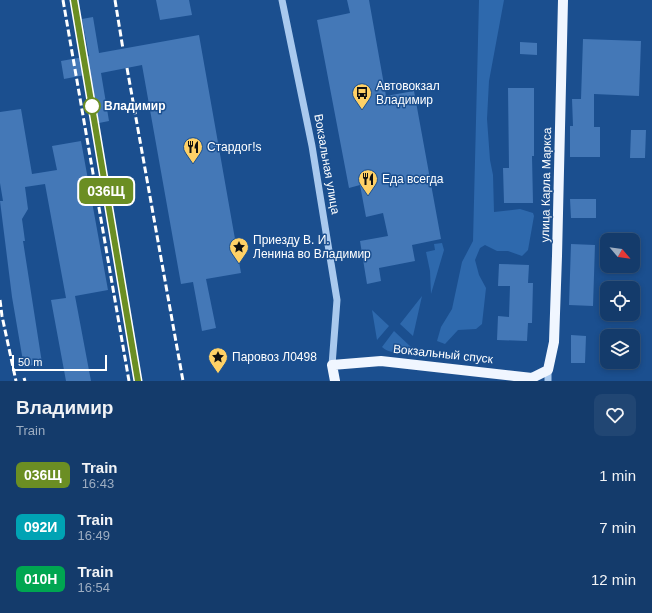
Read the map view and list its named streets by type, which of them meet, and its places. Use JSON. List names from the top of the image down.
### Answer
{
  "streets": {
    "main road": ["Вокзальная улица", "улица Карла Маркса", "Вокзальный спуск"]
  },
  "crossings": [
    ["Вокзальная улица", "Вокзальный спуск"],
    ["улица Карла Маркса", "Вокзальный спуск"]
  ],
  "places": {
    "other": ["Владимир"],
    "bus stop": ["Автовокзал Владимир"],
    "restaurant": ["Стардог!s", "Еда всегда"],
    "place": ["Приезду В. И. Ленина во Владимир", "Паровоз Л0498"]
  },
  "scale_bar": "50 m",
  "north": "bottom right",
  "page": {
    "on_map": "036Щ",
    "scale": "50 m",
    "heading": ["Владимир", "Train"],
    "list": [
      {
        "mark": "036Щ",
        "name": "Train",
        "note": "16:43",
        "value": "1 min"
      },
      {
        "mark": "092И",
        "name": "Train",
        "note": "16:49",
        "value": "7 min"
      },
      {
        "mark": "010Н",
        "name": "Train",
        "note": "16:54",
        "value": "12 min"
      }
    ]
  }
}
